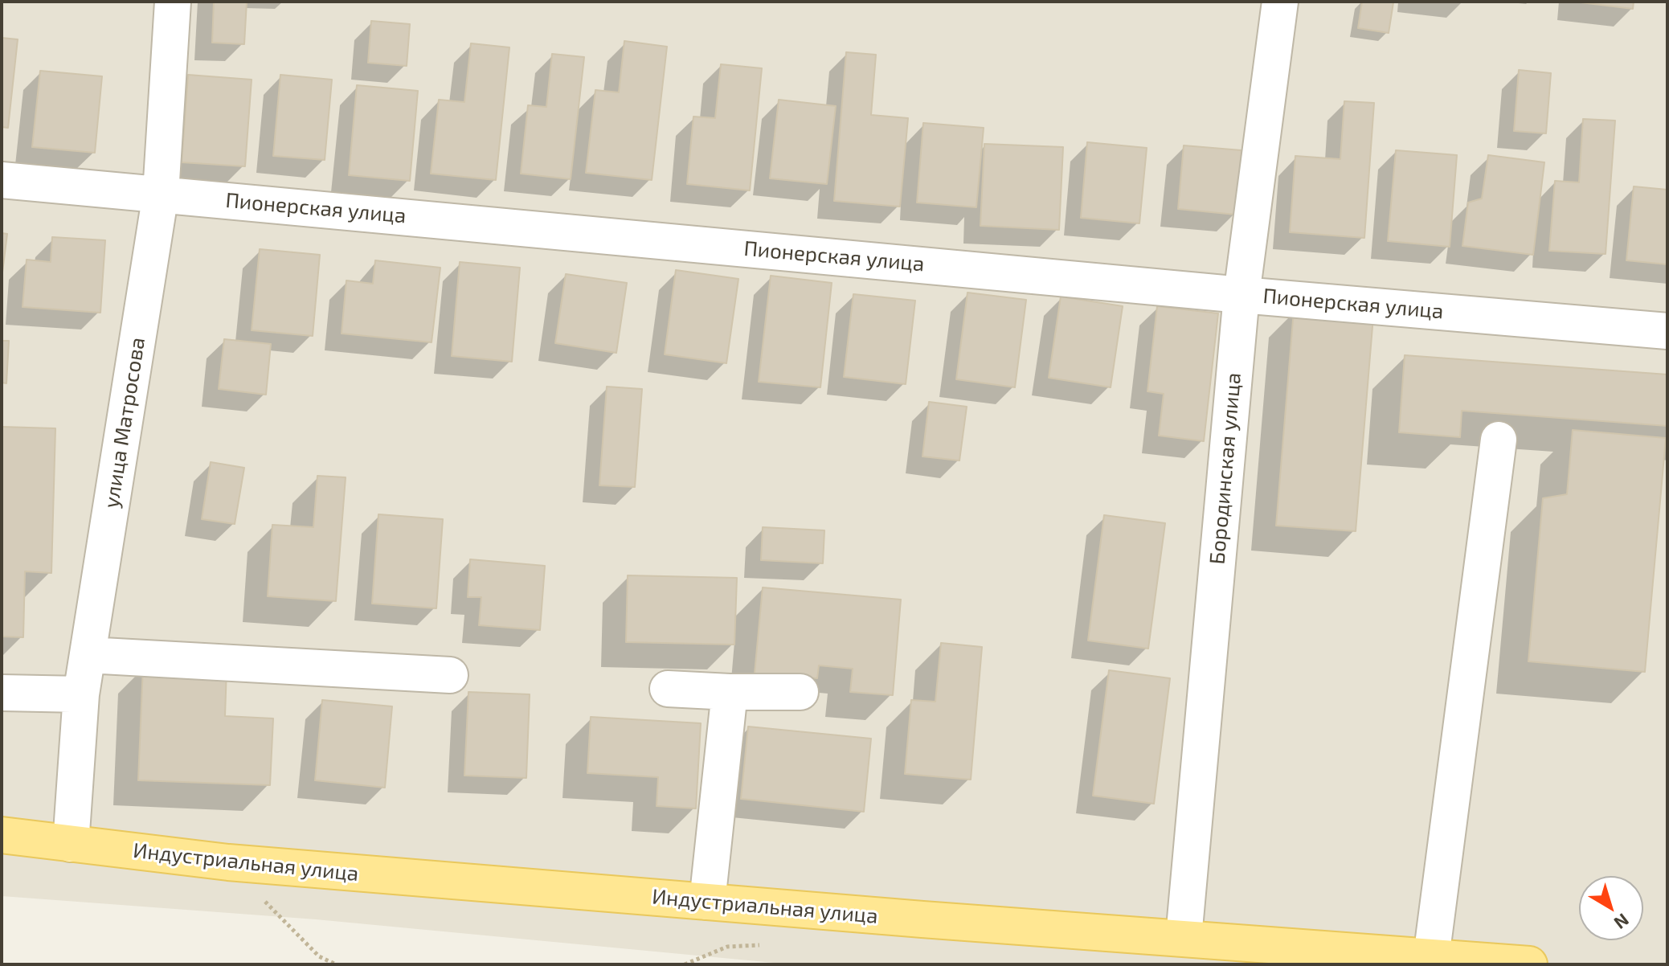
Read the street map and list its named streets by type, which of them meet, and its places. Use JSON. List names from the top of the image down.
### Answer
{
  "streets": {
    "main road": ["Индустриальная улица"],
    "street": ["Пионерская улица", "улица Матросова", "Бородинская улица"]
  },
  "crossings": [
    ["Пионерская улица", "улица Матросова"],
    ["Пионерская улица", "Бородинская улица"],
    ["улица Матросова", "Индустриальная улица"],
    ["Бородинская улица", "Индустриальная улица"]
  ],
  "north": "bottom right"
}
